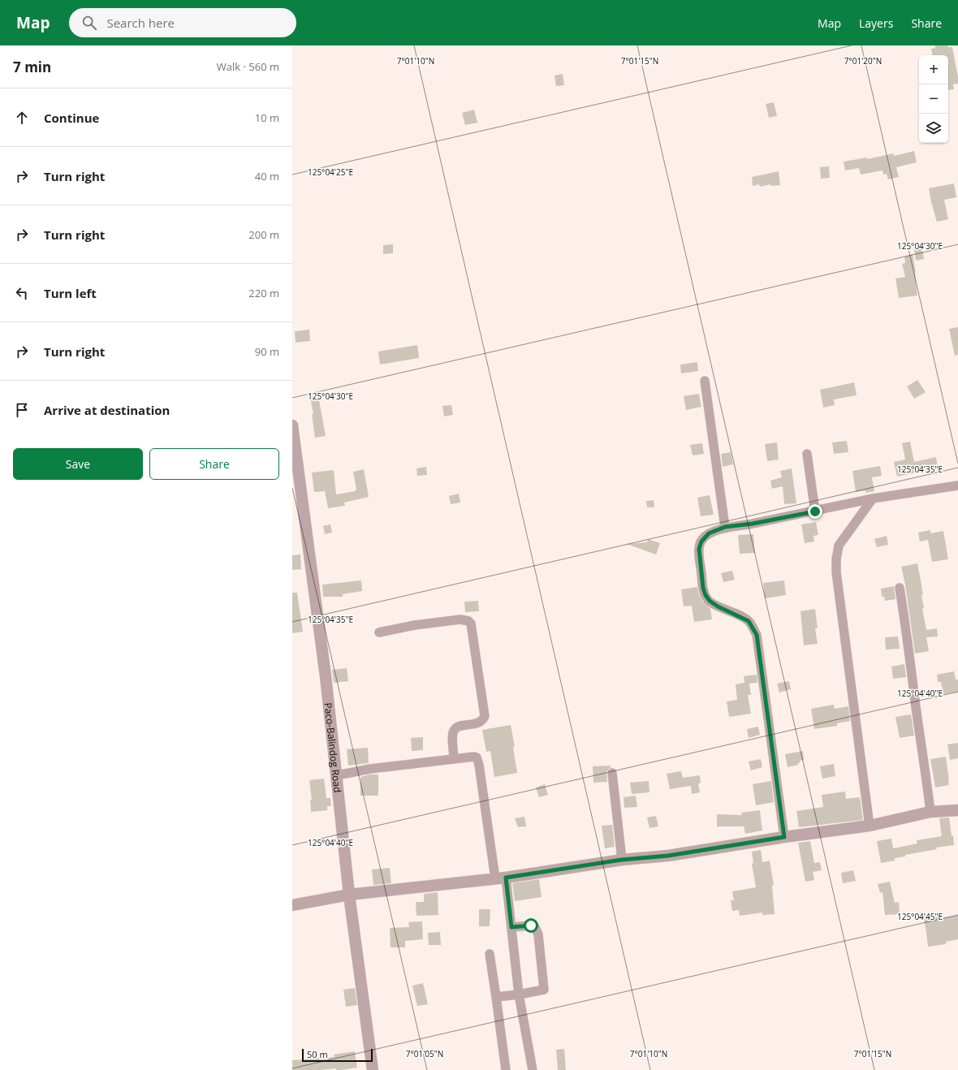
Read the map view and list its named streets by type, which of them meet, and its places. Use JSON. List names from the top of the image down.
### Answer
{
  "streets": {
    "street": ["Paco-Balindog Road"]
  },
  "scale_bar": "50 m",
  "page": {
    "header": "Map",
    "search": "Search here",
    "nav": ["Map", "Layers", "Share"],
    "heading": ["7 min", "Walk · 560 m"],
    "map_buttons": ["+", "−"],
    "list": [
      ["Continue", "10 m"],
      ["Turn right", "40 m"],
      ["Turn right", "200 m"],
      ["Turn left", "220 m"],
      ["Turn right", "90 m"],
      "Arrive at destination"
    ],
    "buttons": ["Save", "Share"],
    "scale": "50 m"
  },
  "coordinates": [
    "7°01'10\"N",
    "7°01'15\"N",
    "7°01'20\"N",
    "125°04'25\"E",
    "125°04'30\"E",
    "125°04'35\"E",
    "125°04'40\"E",
    "125°04'45\"E",
    "7°01'05\"N"
  ]
}
